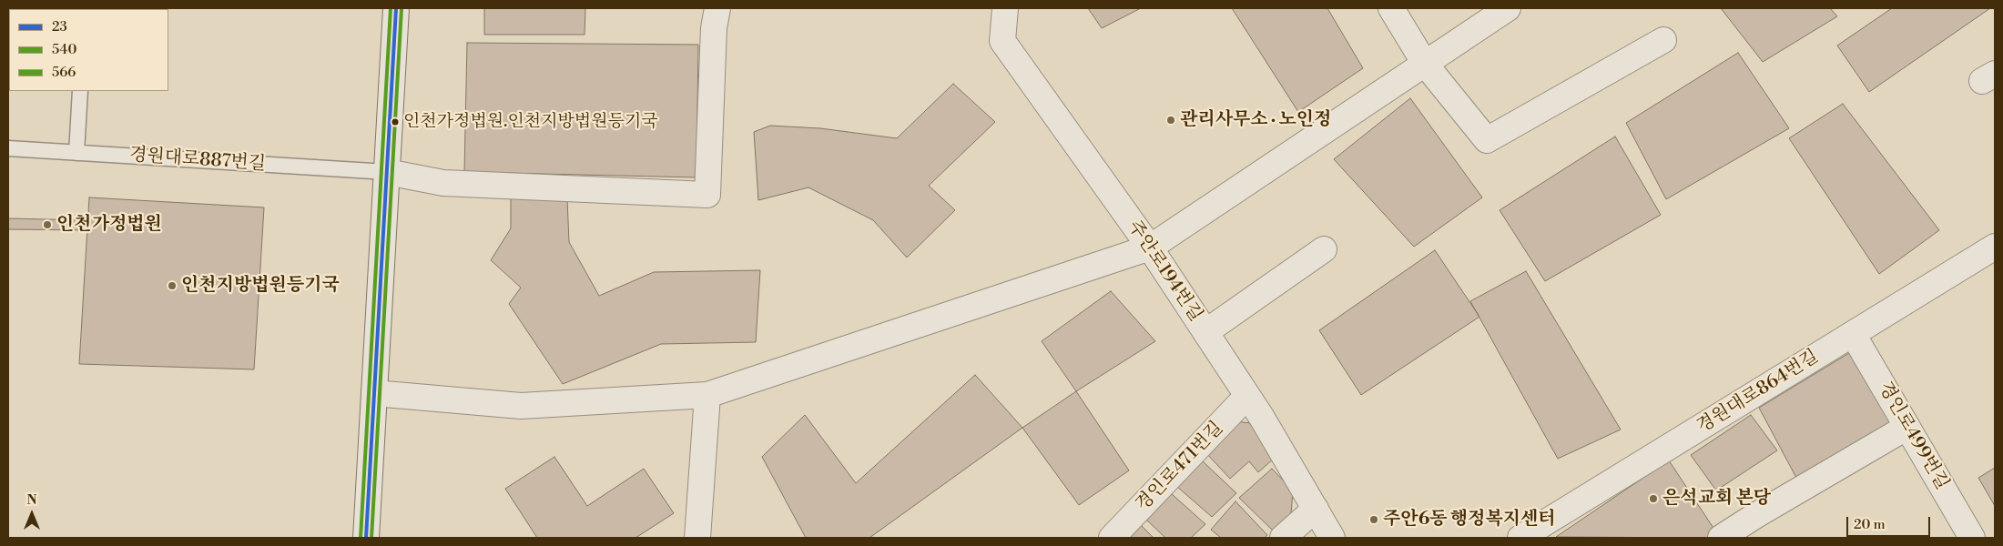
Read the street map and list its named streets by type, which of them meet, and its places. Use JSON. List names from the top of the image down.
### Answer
{
  "streets": {
    "street": [
      "주안로194번길",
      "경원대로864번길",
      "경인로499번길",
      "경인로471번길"
    ],
    "lane": ["경원대로887번길"]
  },
  "crossings": [
    ["주안로194번길", "경인로471번길"],
    ["경원대로864번길", "경인로499번길"]
  ],
  "places": [
    "관리사무소 · 노인정",
    "인천가정법원.인천지방법원등기국",
    "인천가정법원",
    "인천지방법원등기국",
    "은석교회 본당",
    "주안6동 행정복지센터"
  ],
  "lines": ["transit line 23", "transit line 540", "transit line 566"],
  "legend": ["23", "540", "566"],
  "scale_bar": "20 m",
  "north": "top"
}
